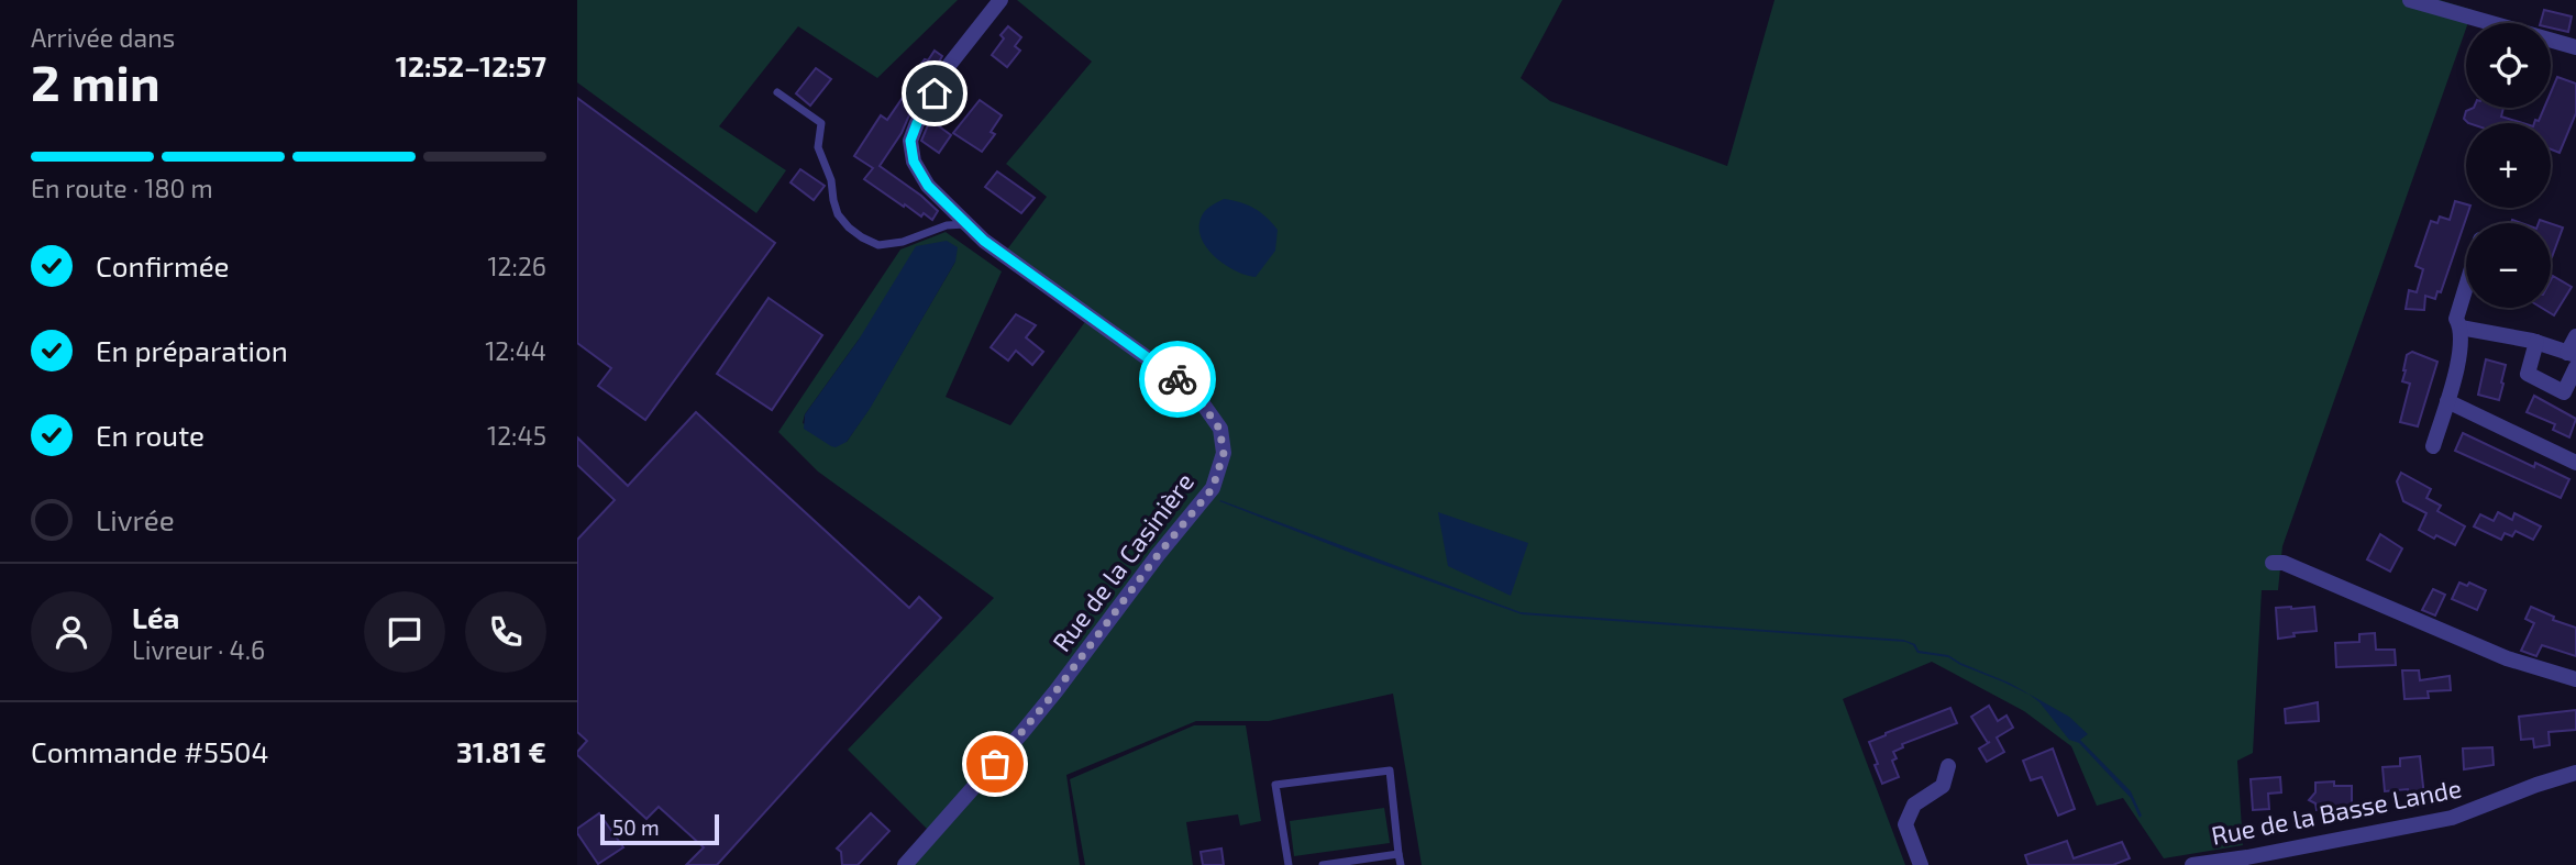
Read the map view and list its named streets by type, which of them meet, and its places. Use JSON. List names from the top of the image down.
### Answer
{
  "streets": {
    "street": ["Rue de la Casinière", "Rue de la Basse Lande"]
  },
  "scale_bar": "50 m",
  "page": {
    "heading": ["2 min", "Arrivée dans", "12:52–12:57"],
    "panel": [
      "Léa",
      "Livreur · 4.6",
      "Commande #5504",
      "31.81 €"
    ],
    "map_buttons": ["+", "−"],
    "bar": "En route · 180 m",
    "list": [
      ["Confirmée", "12:26"],
      ["En préparation", "12:44"],
      ["En route", "12:45"],
      "Livrée"
    ],
    "scale": "50 m"
  }
}
